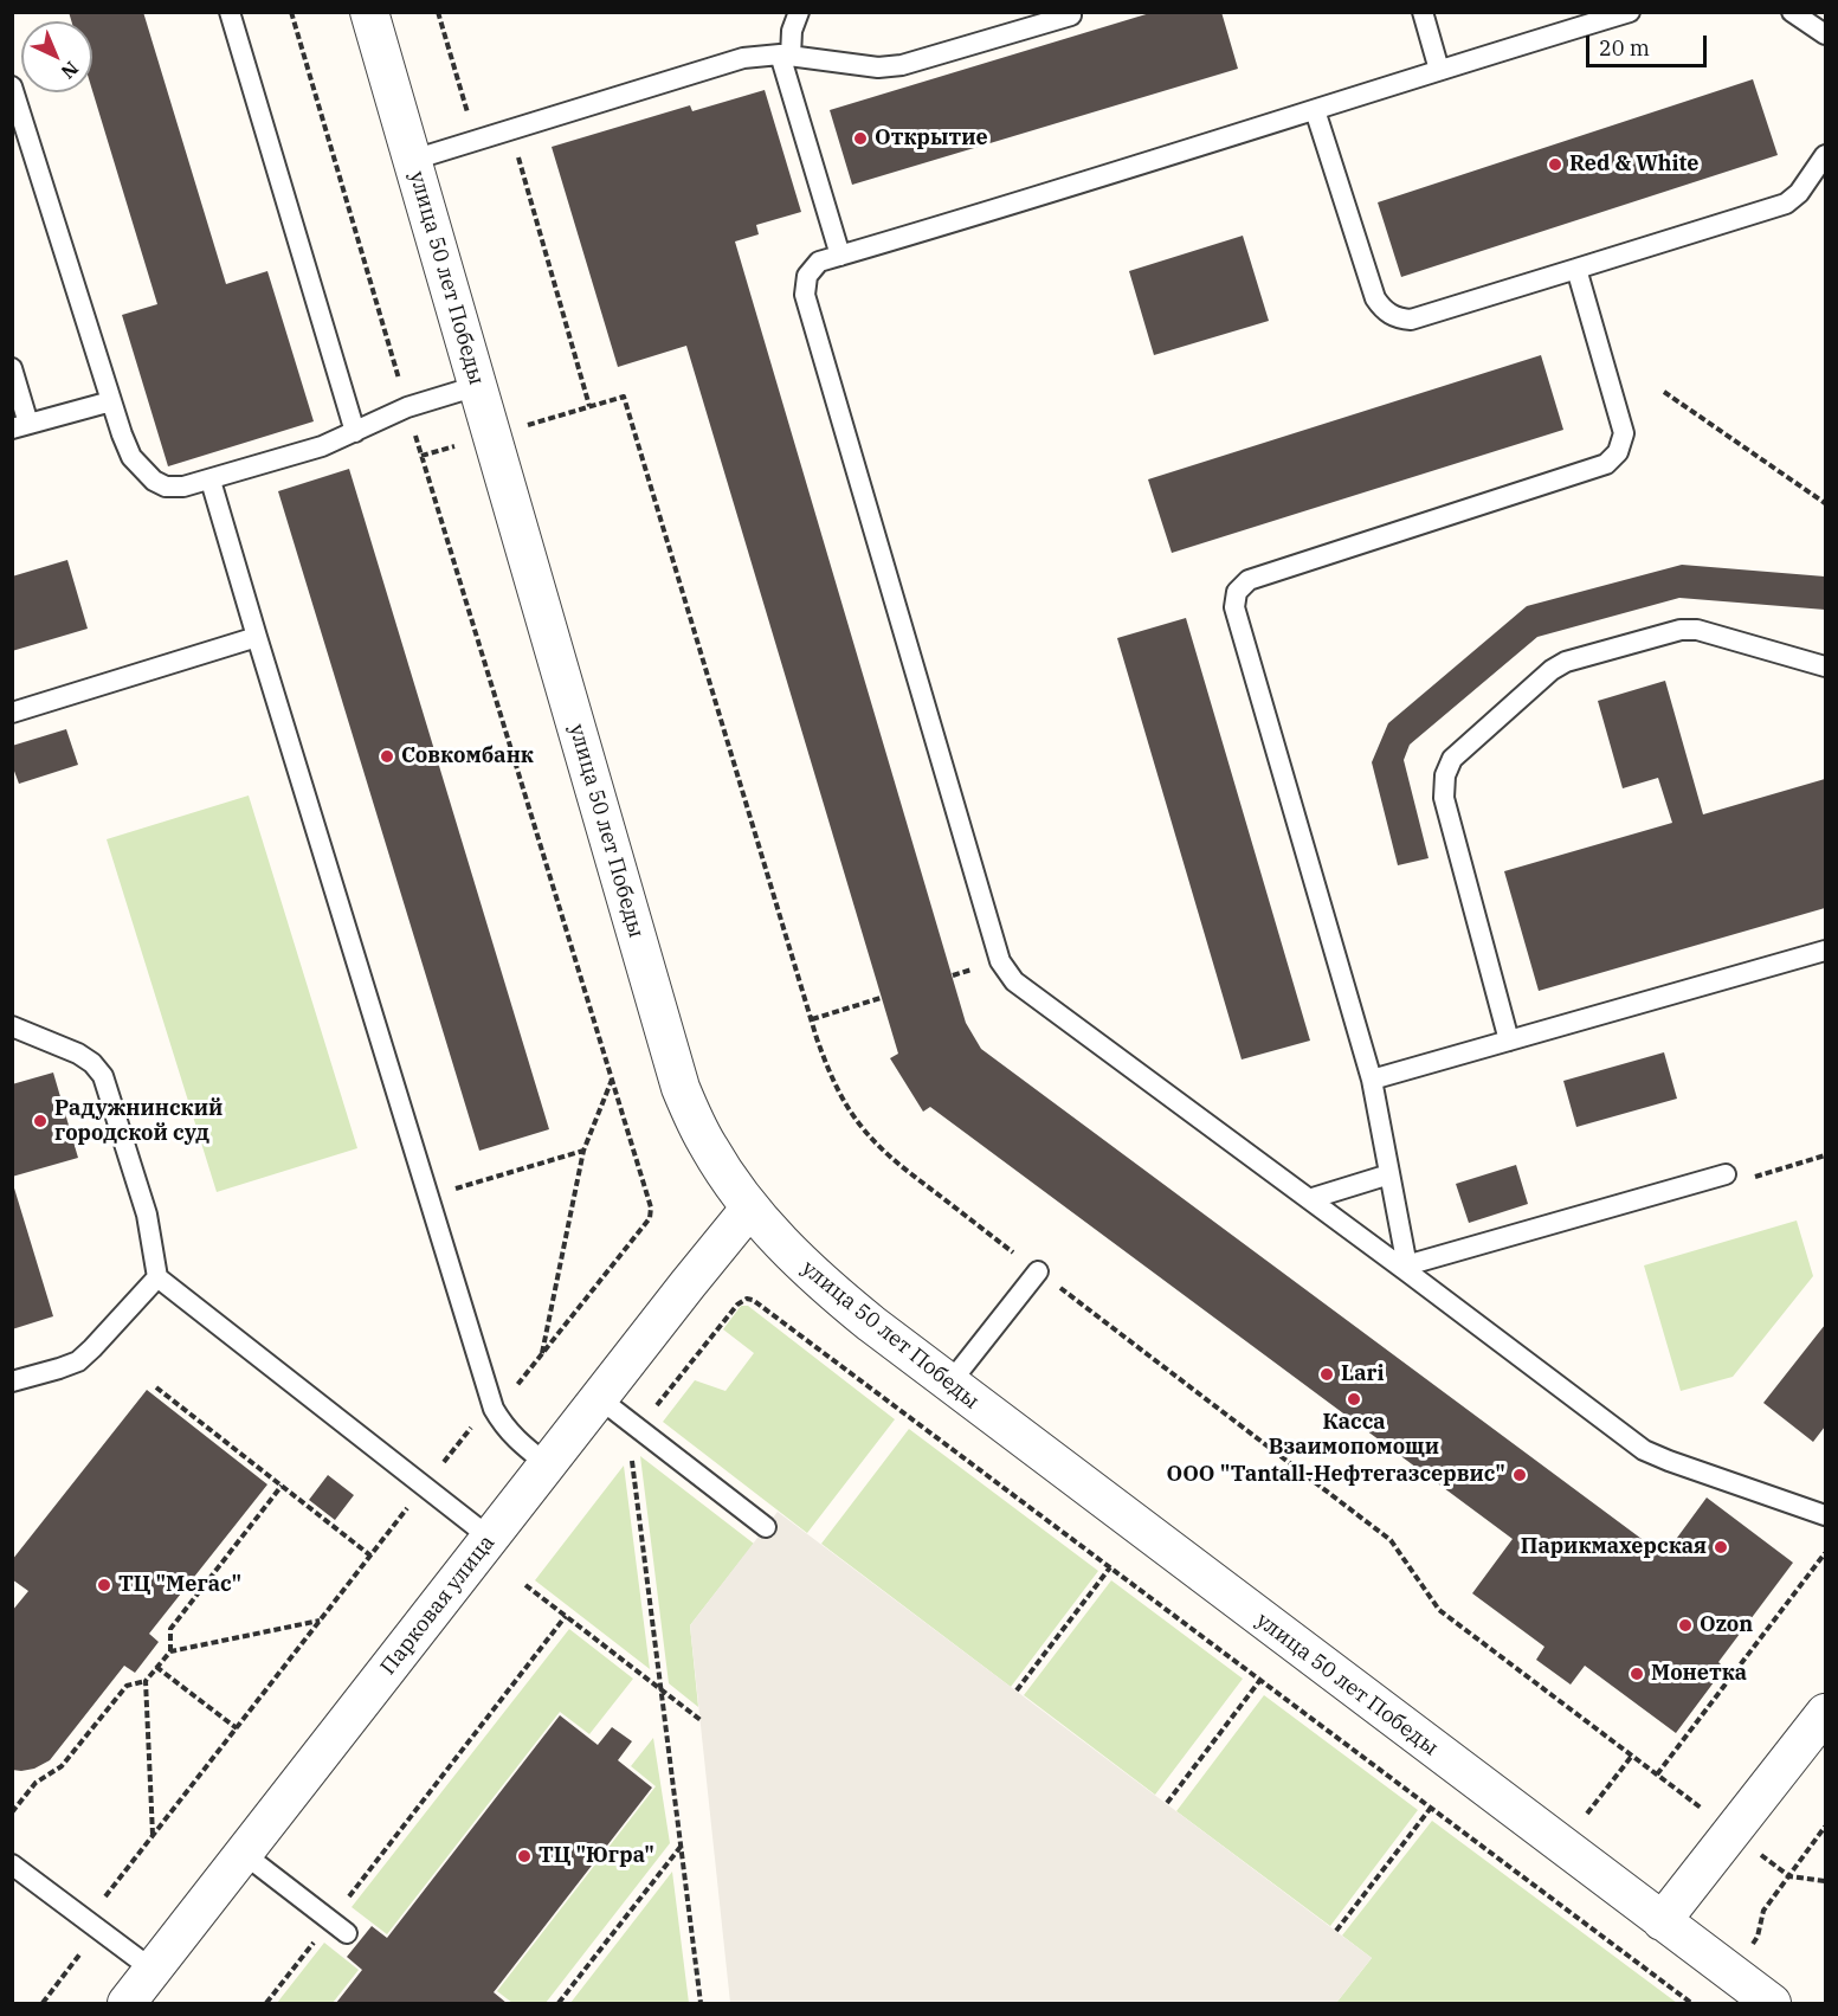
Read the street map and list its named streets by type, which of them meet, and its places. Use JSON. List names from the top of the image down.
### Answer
{
  "streets": {
    "street": ["улица 50 лет Победы", "Парковая улица"]
  },
  "crossings": [
    ["улица 50 лет Победы", "Парковая улица"]
  ],
  "places": [
    "Открытие",
    "Red & White",
    "Совкомбанк",
    "Радужнинский городской суд",
    "Lari",
    "Касса Взаимопомощи",
    "ООО \"Tantall-Нефтегазсервис\"",
    "Парикмахерская",
    "ТЦ \"Мегас\"",
    "Ozon",
    "Монетка",
    "ТЦ \"Югра\""
  ],
  "scale_bar": "20 m",
  "north": "bottom right"
}
